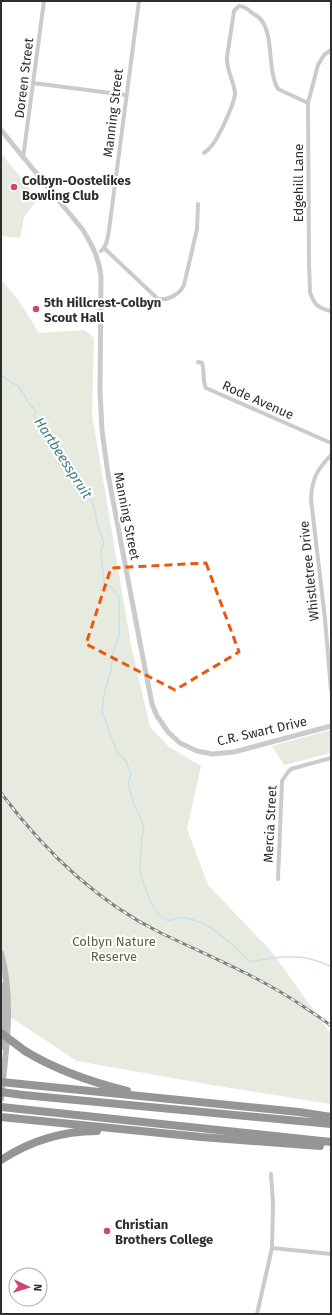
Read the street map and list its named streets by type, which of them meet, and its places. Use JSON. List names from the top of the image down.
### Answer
{
  "streets": {
    "street": [
      "Doreen Street",
      "Manning Street",
      "Edgehill Lane",
      "Rode Avenue",
      "Whistletree Drive",
      "C.R. Swart Drive",
      "Mercia Street"
    ]
  },
  "crossings": [
    ["Doreen Street", "Manning Street"],
    ["Manning Street", "C.R. Swart Drive"]
  ],
  "water": ["Hartbeesspruit"],
  "parks": ["Colbyn Nature Reserve"],
  "places": ["Colbyn-Oostelikes Bowling Club", "5th Hillcrest-Colbyn Scout Hall", "Christian Brothers College"],
  "north": "right"
}
